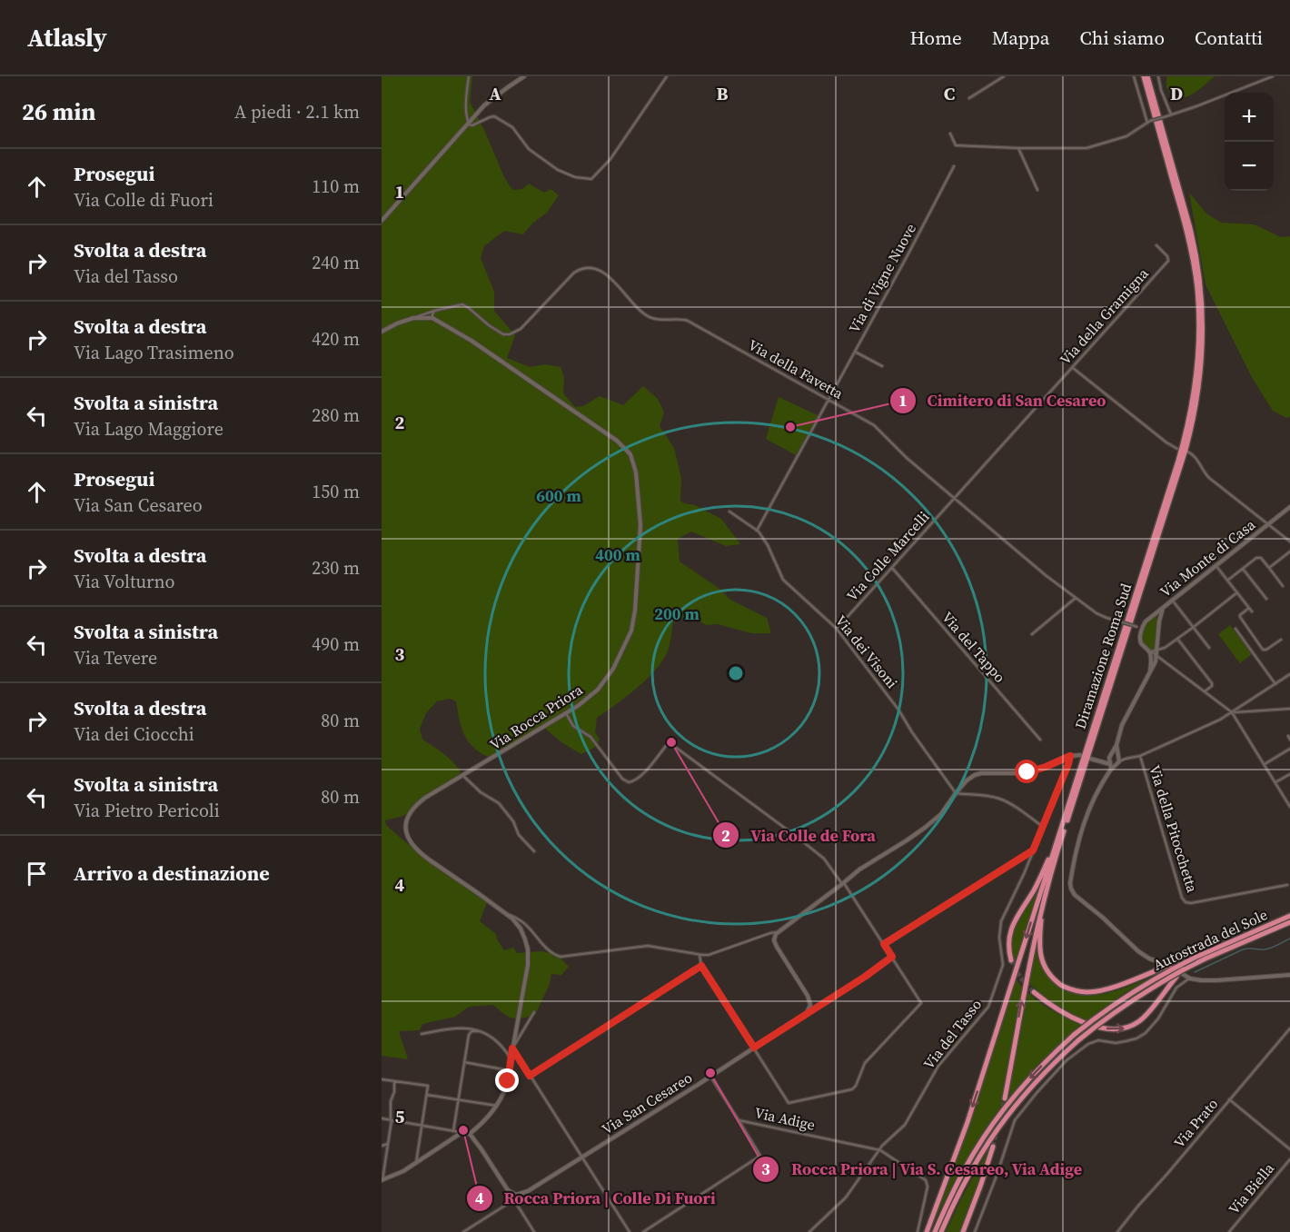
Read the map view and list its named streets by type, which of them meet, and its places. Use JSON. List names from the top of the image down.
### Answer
{
  "streets": {
    "highway": ["Diramazione Roma Sud", "Autostrada del Sole"],
    "street": [
      "Via di Vigne Nuove",
      "Via della Gramigna",
      "Via della Favetta",
      "Via Colle Marcelli",
      "Via Monte di Casa",
      "Via del Tappo",
      "Via dei Visoni",
      "Via Rocca Priora",
      "Via della Pitocchetta",
      "Via del Tasso",
      "Via San Cesareo",
      "Via Adige",
      "Via Prato",
      "Via Biella"
    ]
  },
  "crossings": [
    ["Via di Vigne Nuove", "Via della Favetta"],
    ["Via di Vigne Nuove", "Via dei Visoni"],
    ["Via della Gramigna", "Via della Favetta"],
    ["Via della Gramigna", "Via Colle Marcelli"],
    ["Via della Favetta", "Via Colle Marcelli"],
    ["Via della Favetta", "Via Monte di Casa"],
    ["Via Colle Marcelli", "Via del Tappo"],
    ["Via Colle Marcelli", "Via dei Visoni"],
    ["Via del Tasso", "Via Adige"],
    ["Via San Cesareo", "Via Adige"]
  ],
  "places": [
    "Cimitero di San Cesareo",
    "Via Colle de Fora",
    "Rocca Priora | Via S. Cesareo, Via Adige",
    "Rocca Priora | Colle Di Fuori"
  ],
  "page": {
    "header": "Atlasly",
    "nav": [
      "Home",
      "Mappa",
      "Chi siamo",
      "Contatti"
    ],
    "heading": ["26 min", "A piedi · 2.1 km"],
    "map_buttons": ["+", "−"],
    "list": [
      ["Prosegui", "Via Colle di Fuori", "110 m"],
      ["Svolta a destra", "Via del Tasso", "240 m"],
      ["Svolta a destra", "Via Lago Trasimeno", "420 m"],
      ["Svolta a sinistra", "Via Lago Maggiore", "280 m"],
      ["Prosegui", "Via San Cesareo", "150 m"],
      ["Svolta a destra", "Via Volturno", "230 m"],
      ["Svolta a sinistra", "Via Tevere", "490 m"],
      ["Svolta a destra", "Via dei Ciocchi", "80 m"],
      ["Svolta a sinistra", "Via Pietro Pericoli", "80 m"],
      "Arrivo a destinazione"
    ]
  },
  "grid": {
    "columns": [
      "A",
      "B",
      "C",
      "D"
    ],
    "rows": [
      "1",
      "2",
      "3",
      "4",
      "5"
    ]
  },
  "rings": ["600 m", "400 m", "200 m"]
}
